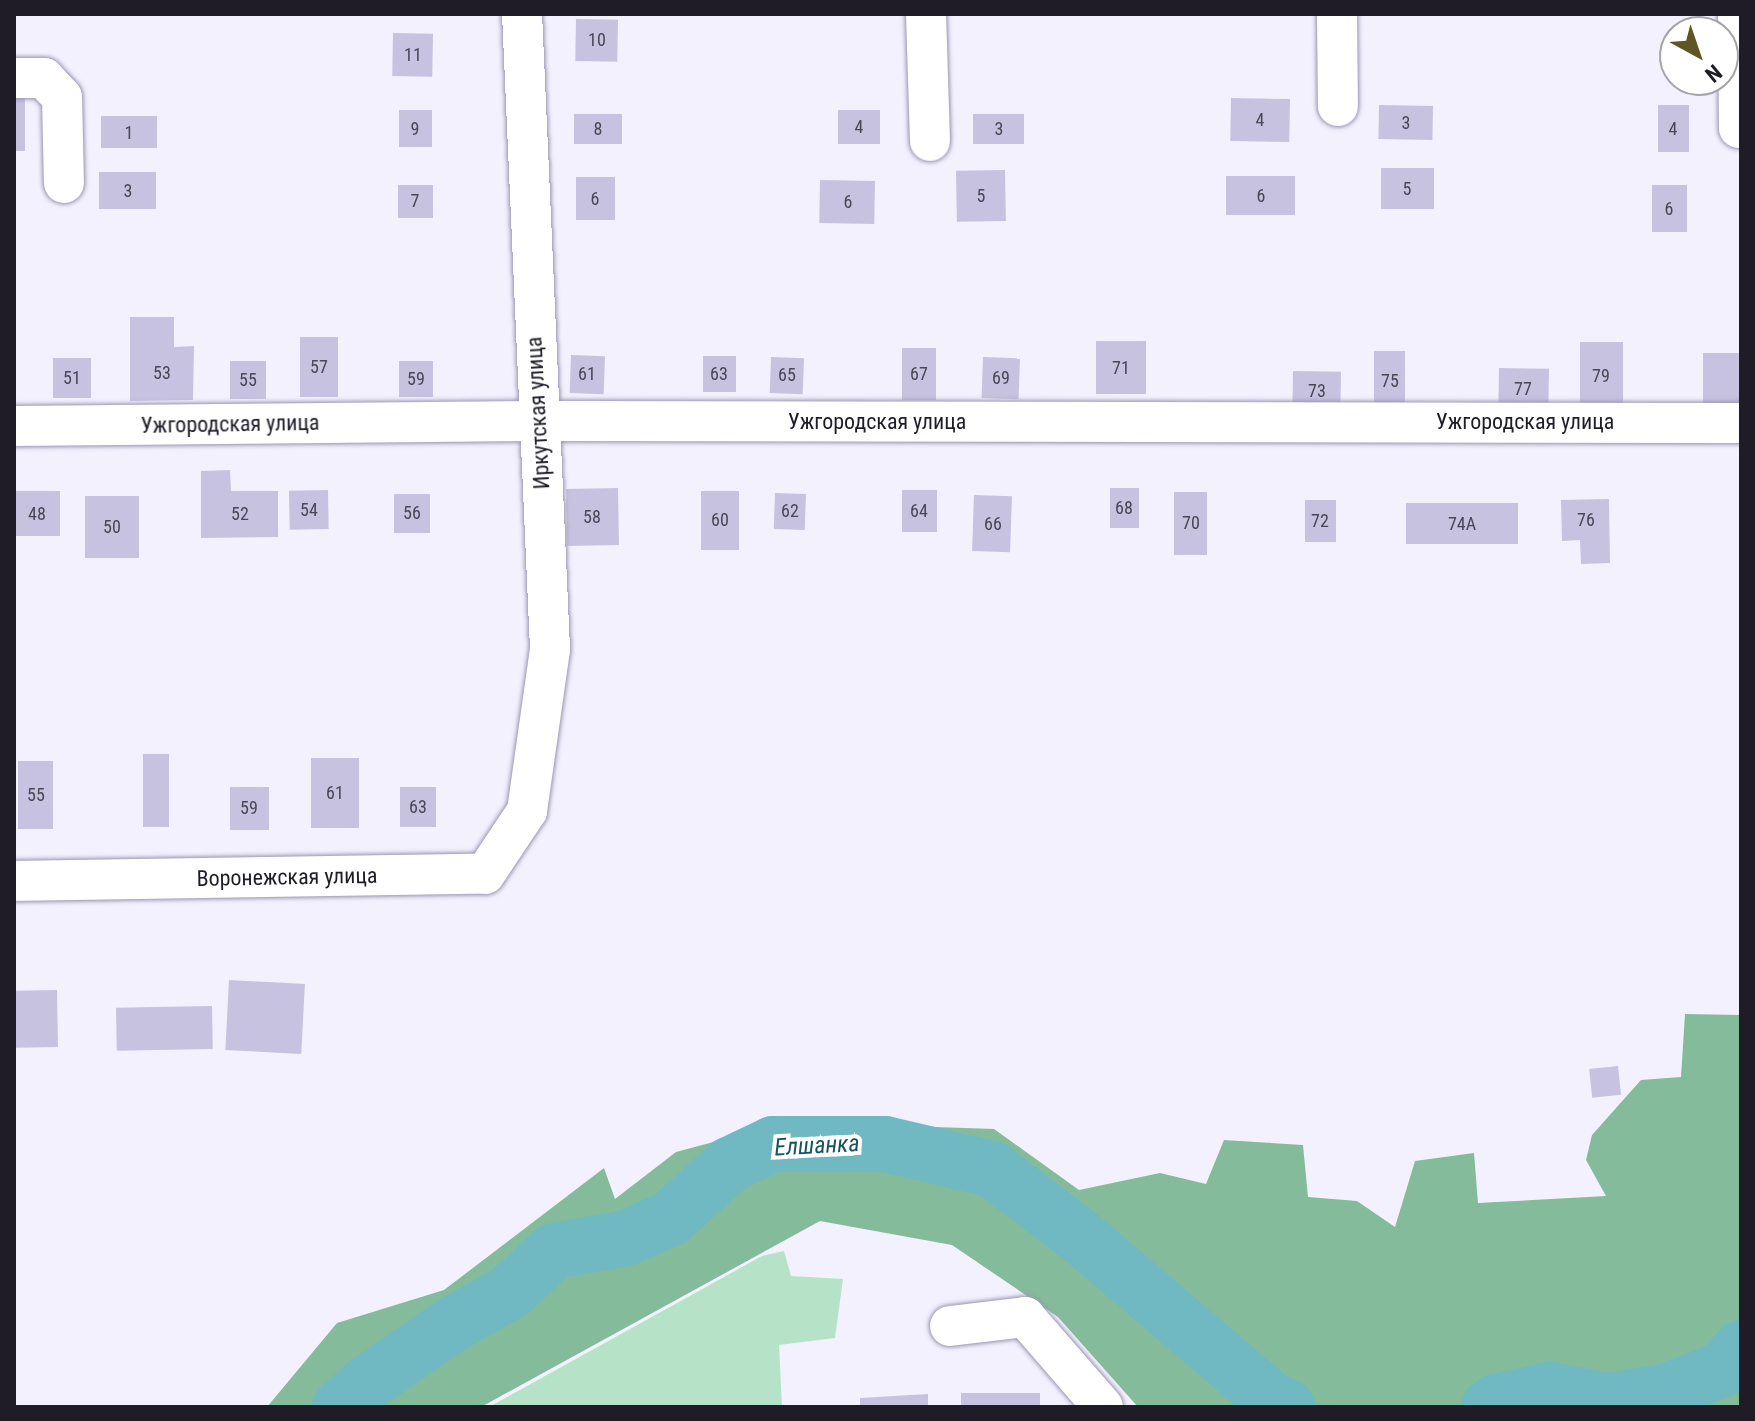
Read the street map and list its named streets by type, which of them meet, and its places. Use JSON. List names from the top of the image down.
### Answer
{
  "streets": {
    "street": ["Иркутская улица", "Ужгородская улица", "Воронежская улица"]
  },
  "crossings": [
    ["Иркутская улица", "Ужгородская улица"],
    ["Иркутская улица", "Воронежская улица"]
  ],
  "water": ["Елшанка"],
  "house_numbers": [
    "10",
    "11",
    "4",
    "3",
    "4",
    "9",
    "8",
    "3",
    "4",
    "1",
    "5",
    "3",
    "5",
    "6",
    "6",
    "7",
    "6",
    "6",
    "57",
    "71",
    "53",
    "61",
    "63",
    "67",
    "65",
    "79",
    "51",
    "69",
    "59",
    "55",
    "75",
    "77",
    "73",
    "68",
    "54",
    "62",
    "64",
    "56",
    "48",
    "52",
    "58",
    "60",
    "76",
    "72",
    "70",
    "66",
    "74А",
    "50",
    "61",
    "55",
    "63",
    "59"
  ],
  "north": "bottom right"
}
